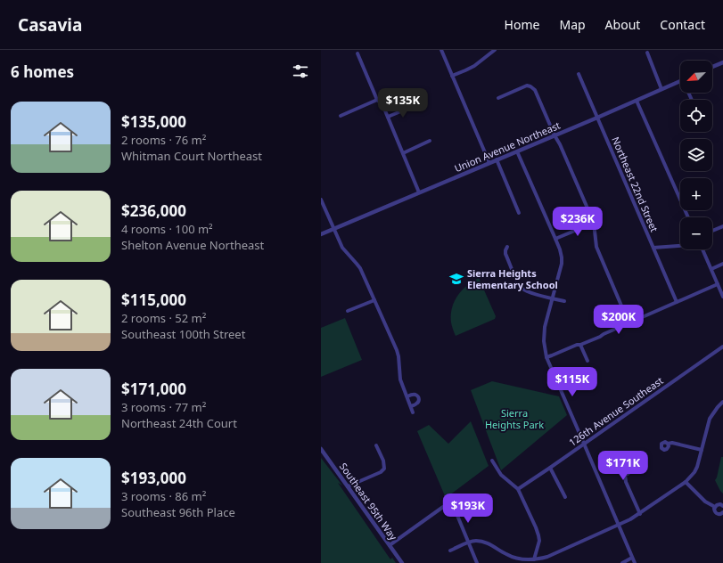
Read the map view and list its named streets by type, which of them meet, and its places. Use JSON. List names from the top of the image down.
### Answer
{
  "streets": {
    "street": [
      "Union Avenue Northeast",
      "Northeast 22nd Street",
      "126th Avenue Southeast",
      "Southeast 95th Way"
    ]
  },
  "crossings": [
    ["Union Avenue Northeast", "Northeast 22nd Street"]
  ],
  "parks": ["Sierra Heights Park"],
  "places": {
    "school or university": ["Sierra Heights Elementary School"]
  },
  "north": "bottom left",
  "page": {
    "header": "Casavia",
    "nav": [
      "Home",
      "Map",
      "About",
      "Contact"
    ],
    "heading": "6 homes",
    "map_buttons": ["+", "−"],
    "price": [
      "$135K",
      "$236K",
      "$200K",
      "$115K",
      "$171K",
      "$193K"
    ],
    "list": [
      {
        "name": "$135,000",
        "note": "2 rooms · 76 m² · Whitman Court Northeast"
      },
      {
        "name": "$236,000",
        "note": "4 rooms · 100 m² · Shelton Avenue Northeast"
      },
      {
        "name": "$115,000",
        "note": "2 rooms · 52 m² · Southeast 100th Street"
      },
      {
        "name": "$171,000",
        "note": "3 rooms · 77 m² · Northeast 24th Court"
      },
      {
        "name": "$193,000",
        "note": "3 rooms · 86 m² · Southeast 96th Place"
      }
    ]
  }
}
